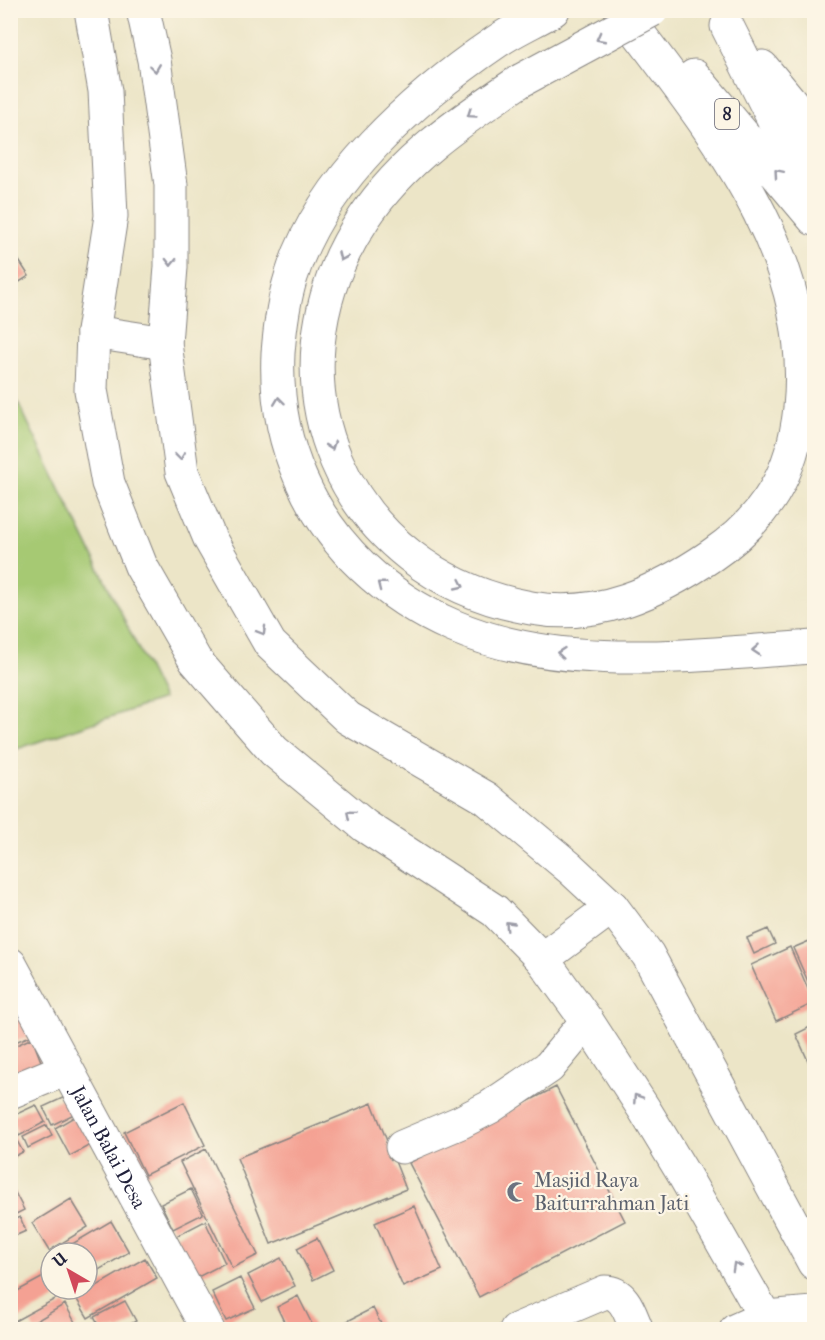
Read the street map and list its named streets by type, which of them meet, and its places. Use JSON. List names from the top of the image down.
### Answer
{
  "streets": {
    "main road": ["8", "Jalan Balai Desa"]
  },
  "places": {
    "mosque": ["Masjid Raya Baiturrahman Jati"]
  },
  "north": "top left"
}
